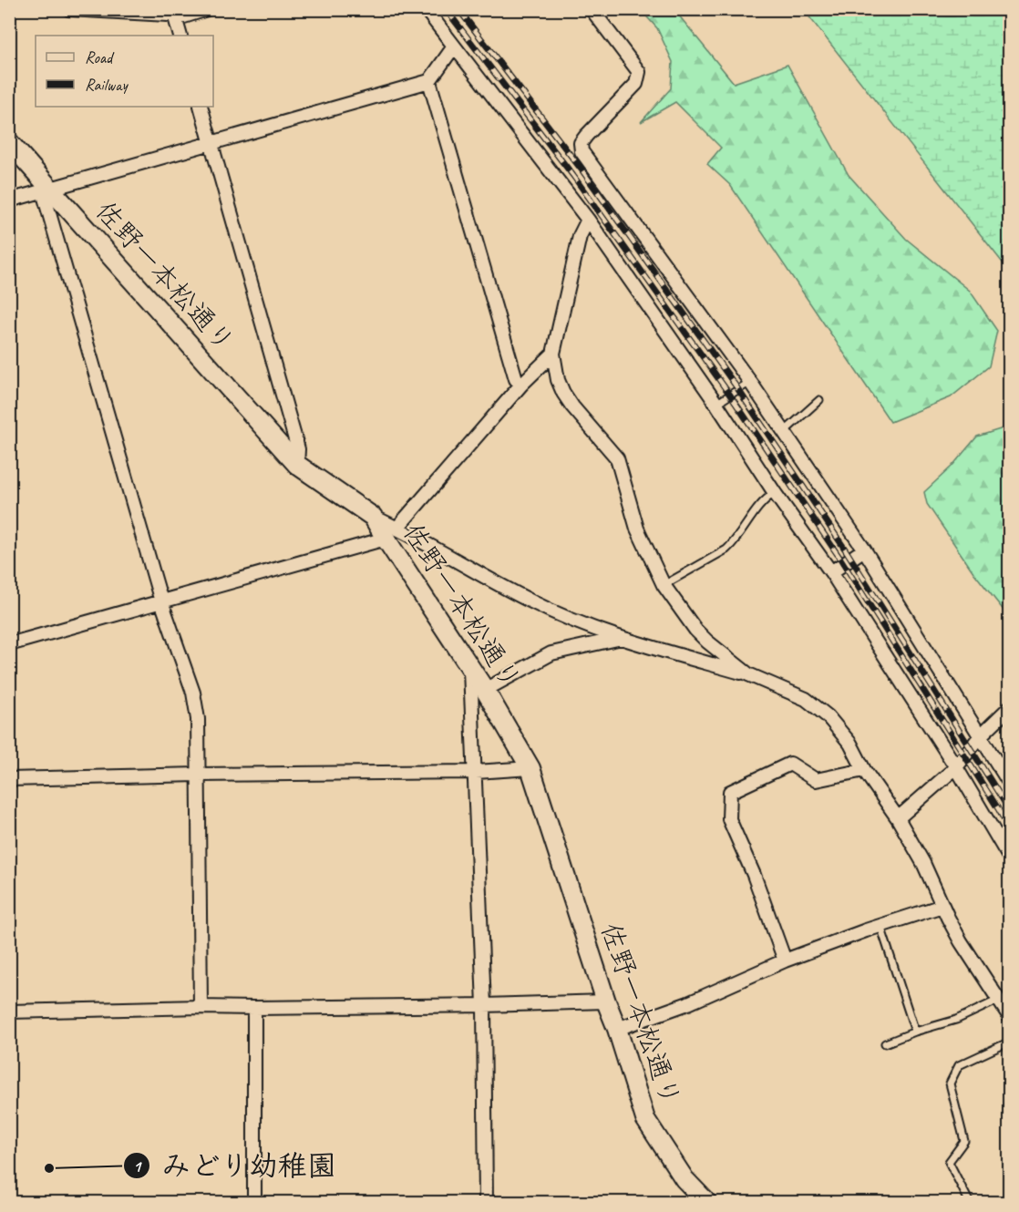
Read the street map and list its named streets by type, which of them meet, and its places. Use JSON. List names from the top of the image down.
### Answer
{
  "streets": {
    "street": ["佐野一本松通り"]
  },
  "places": ["みどり幼稚園"],
  "legend": ["Road", "Railway"]
}
